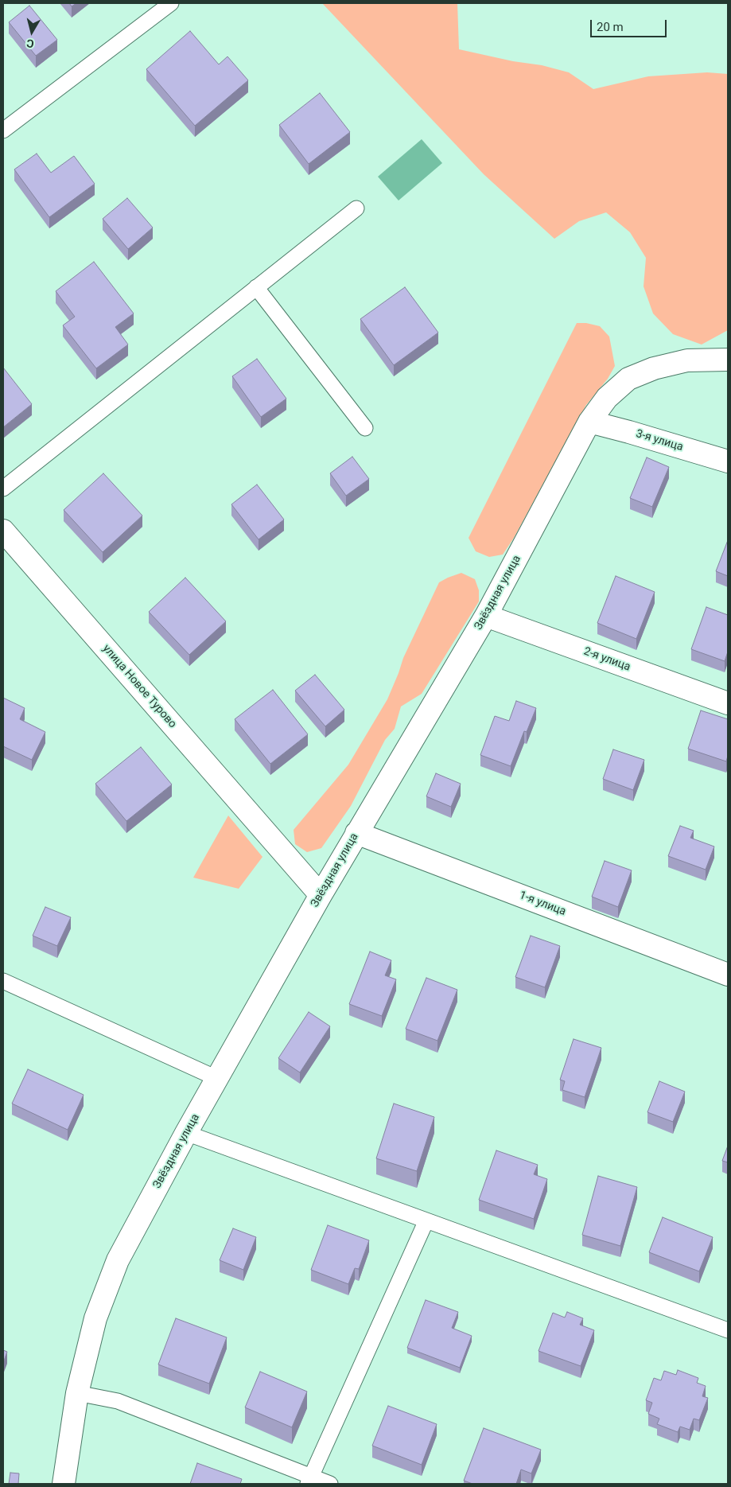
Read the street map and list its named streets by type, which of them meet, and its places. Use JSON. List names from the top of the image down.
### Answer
{
  "streets": {
    "street": [
      "3-я улица",
      "Звёздная улица",
      "2-я улица",
      "улица Новое Турово",
      "1-я улица"
    ]
  },
  "crossings": [
    ["3-я улица", "Звёздная улица"],
    ["Звёздная улица", "2-я улица"],
    ["Звёздная улица", "улица Новое Турово"],
    ["Звёздная улица", "1-я улица"]
  ],
  "scale_bar": "20 m",
  "north": "bottom"
}
